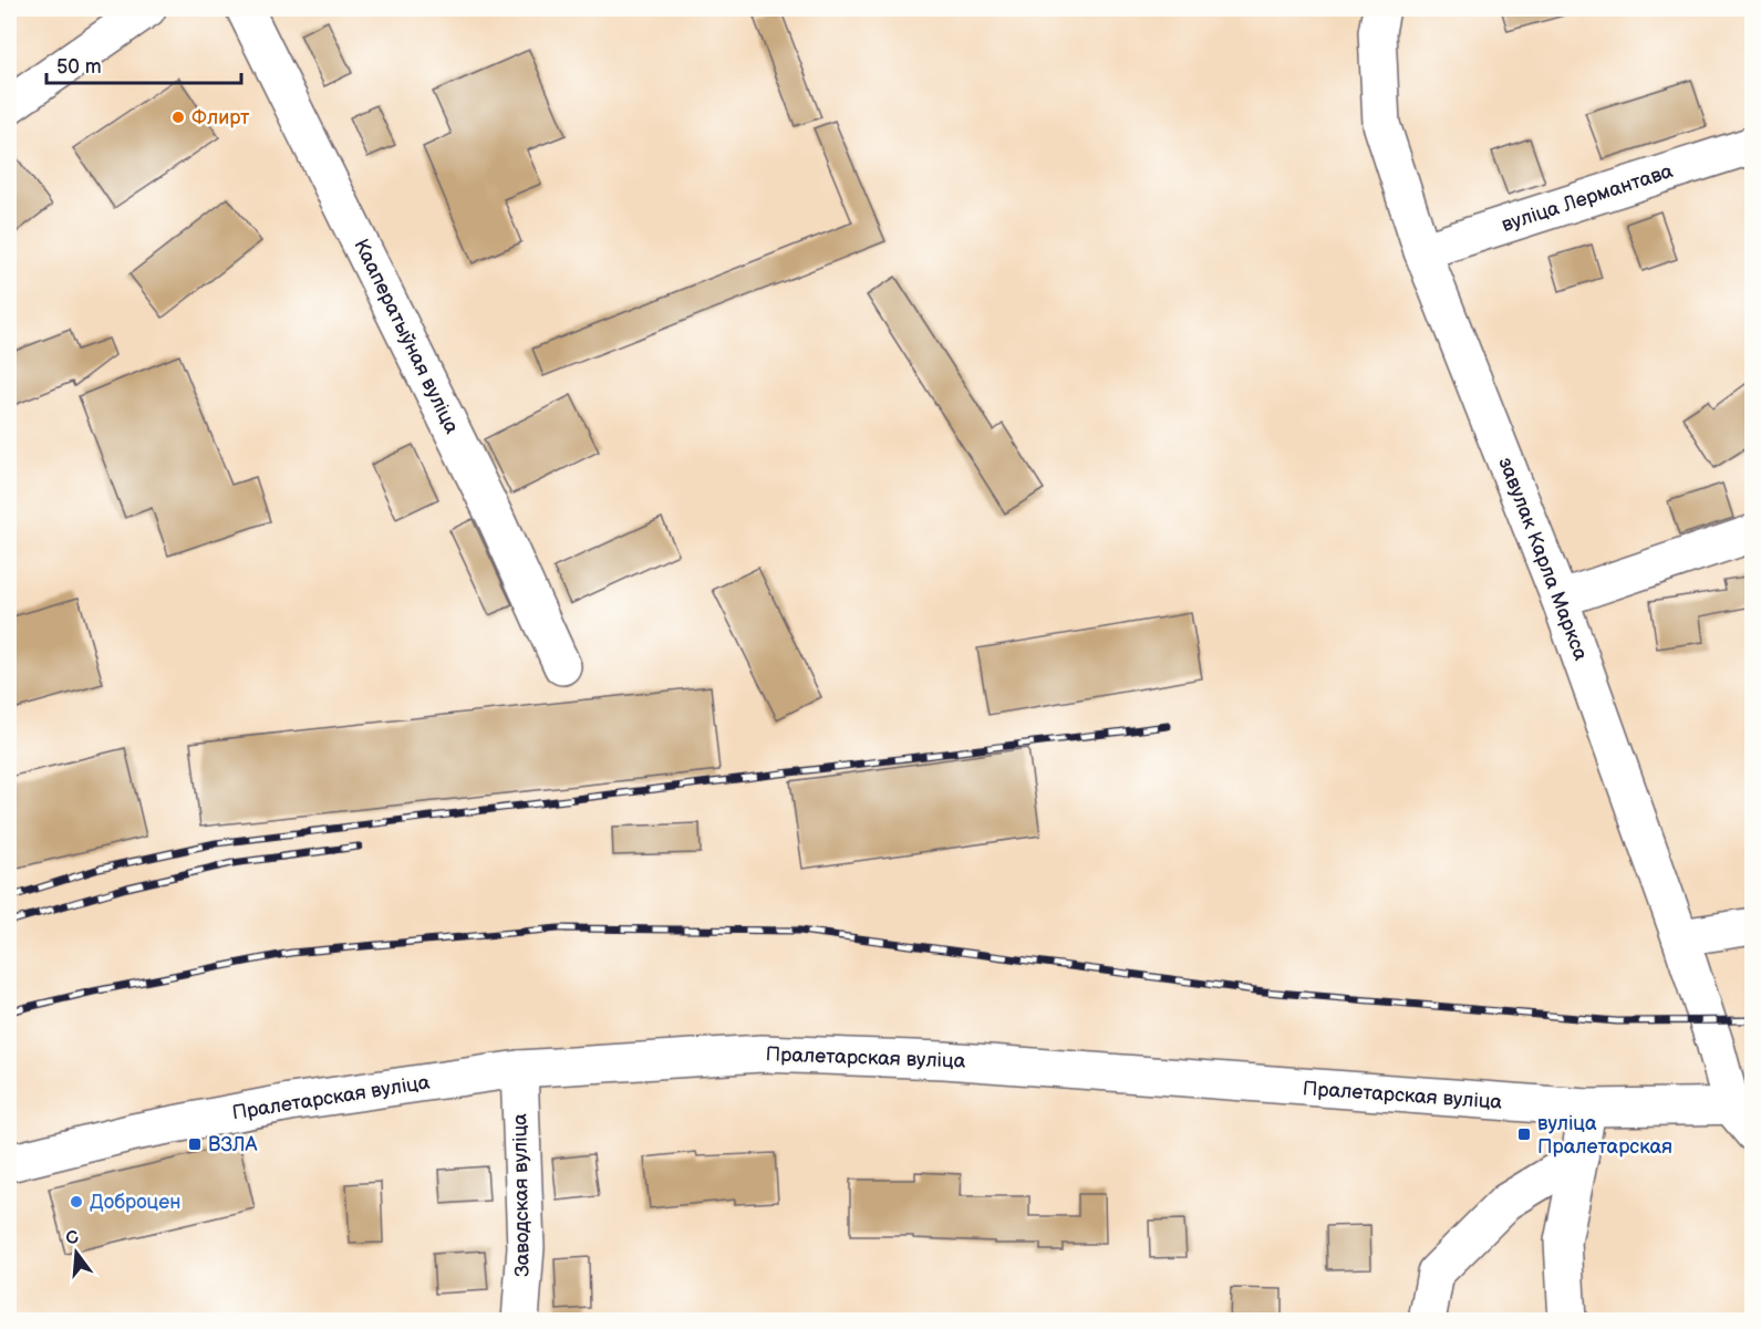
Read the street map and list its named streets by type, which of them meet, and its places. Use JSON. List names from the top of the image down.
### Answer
{
  "streets": {
    "street": [
      "вуліца Лермантава",
      "Кааператыўная вуліца",
      "завулак Карла Маркса",
      "Пралетарская вуліца",
      "Заводская вуліца"
    ]
  },
  "crossings": [
    ["вуліца Лермантава", "завулак Карла Маркса"],
    ["завулак Карла Маркса", "Пралетарская вуліца"],
    ["Пралетарская вуліца", "Заводская вуліца"]
  ],
  "places": {
    "other": ["Флирт", "Доброцен"],
    "transit": ["вуліца Пралетарская", "ВЗЛА"]
  },
  "scale_bar": "50 m",
  "north": "top"
}
